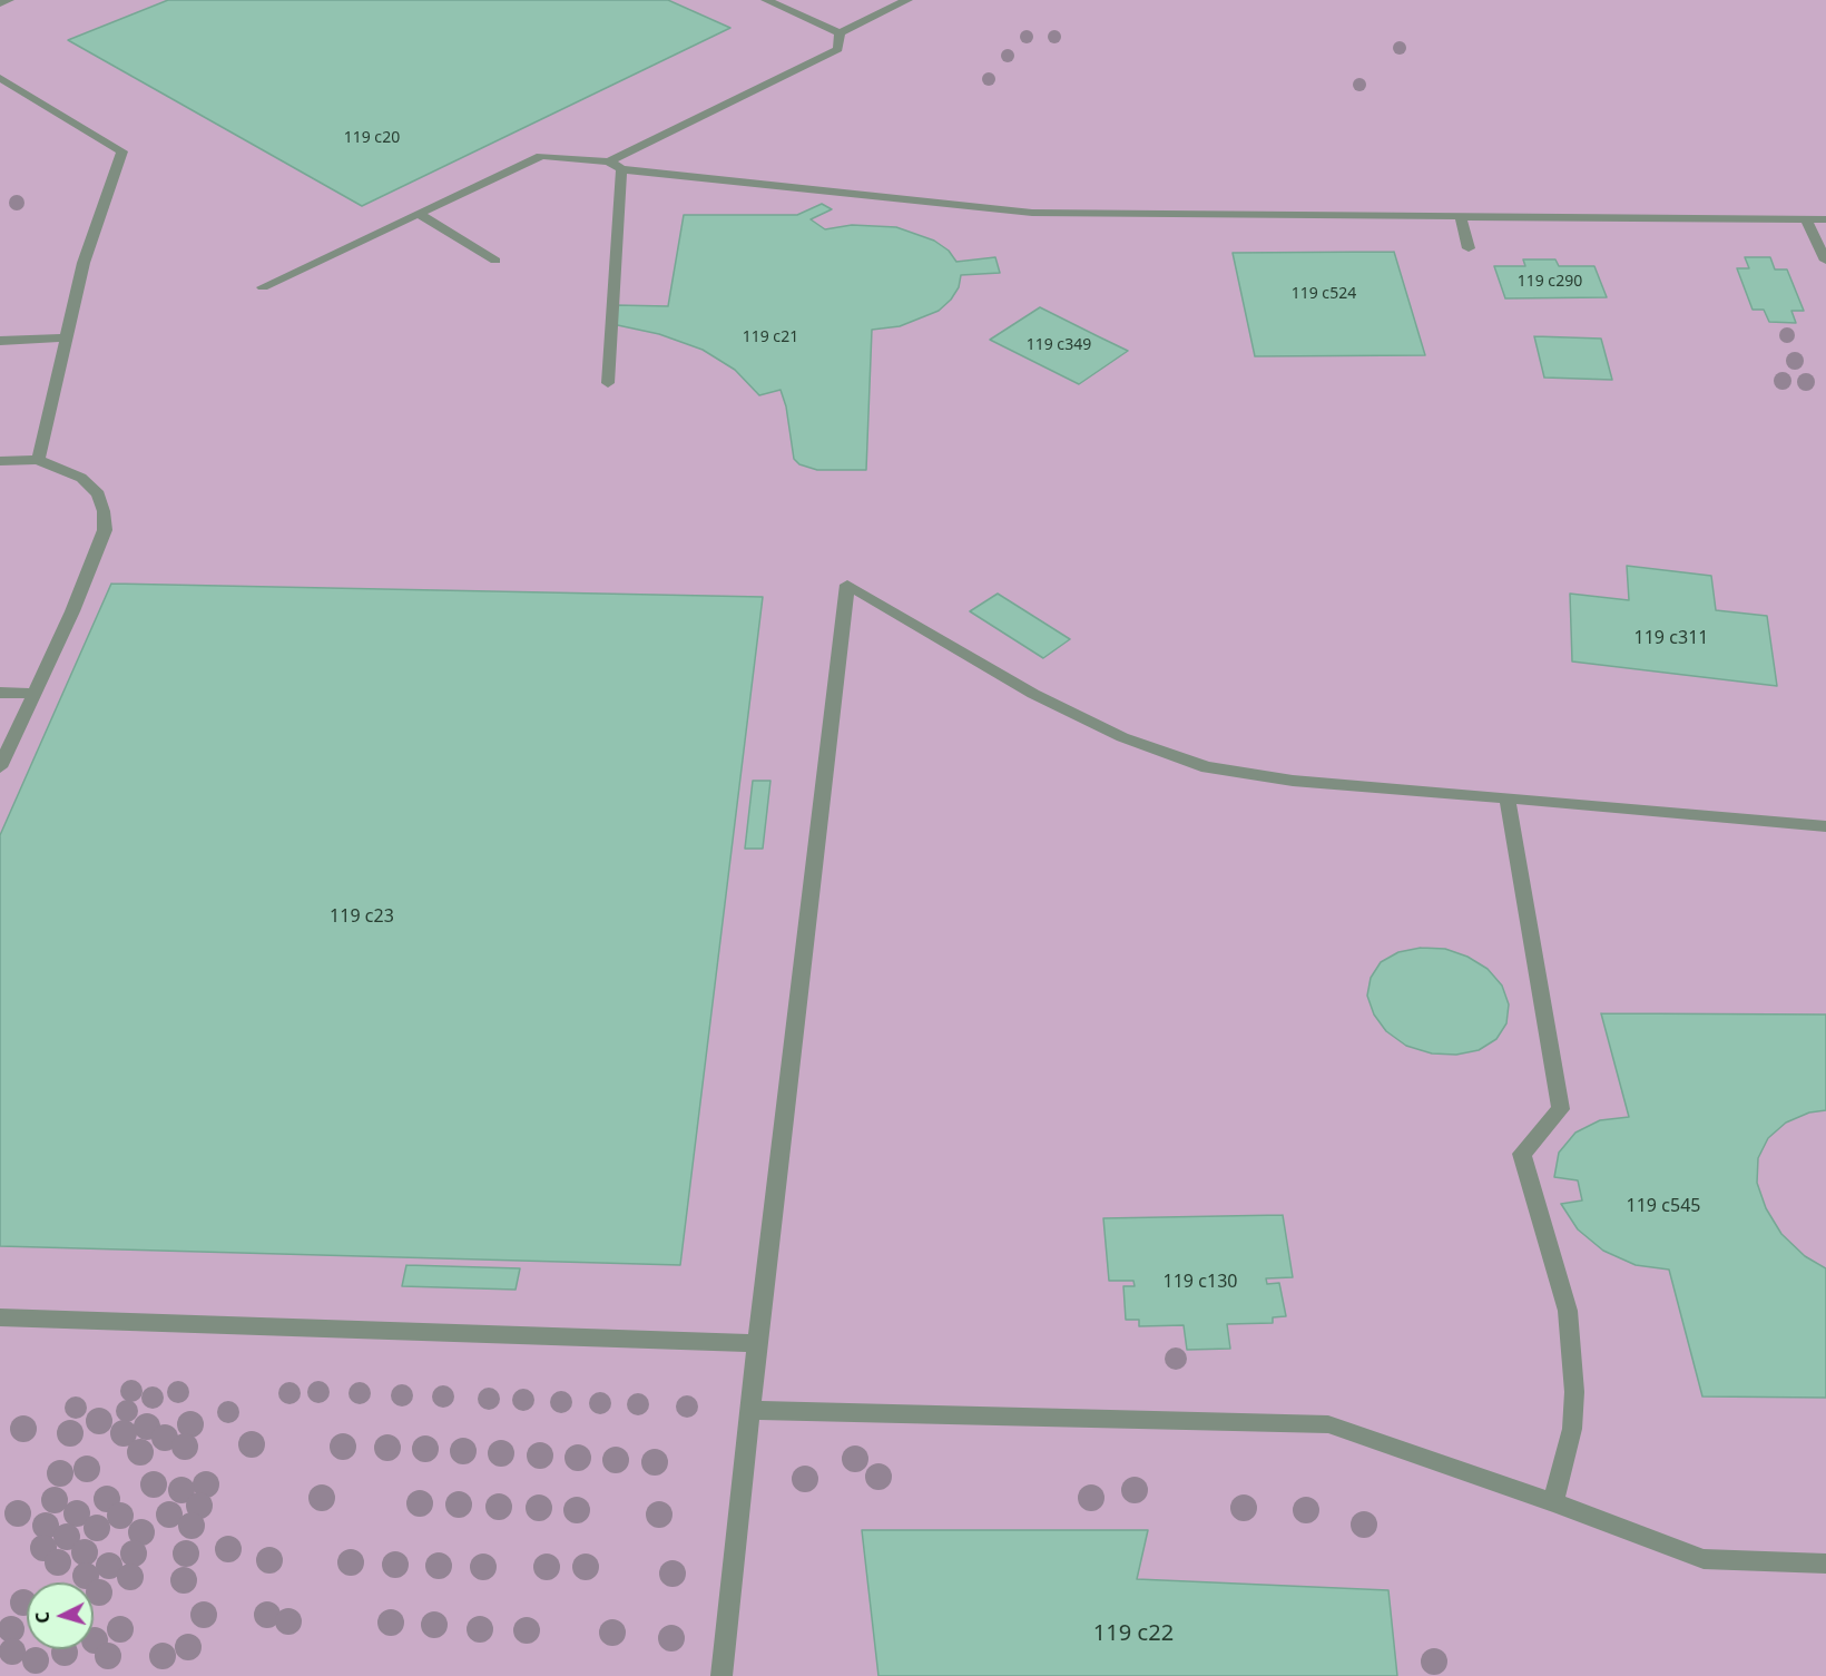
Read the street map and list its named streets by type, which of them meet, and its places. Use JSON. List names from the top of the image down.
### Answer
{
  "house_numbers": [
    "119 с20",
    "119 с290",
    "119 с524",
    "119 с21",
    "119 с349",
    "119 с311",
    "119 с23",
    "119 с545",
    "119 с130",
    "119 с22"
  ],
  "north": "left"
}
